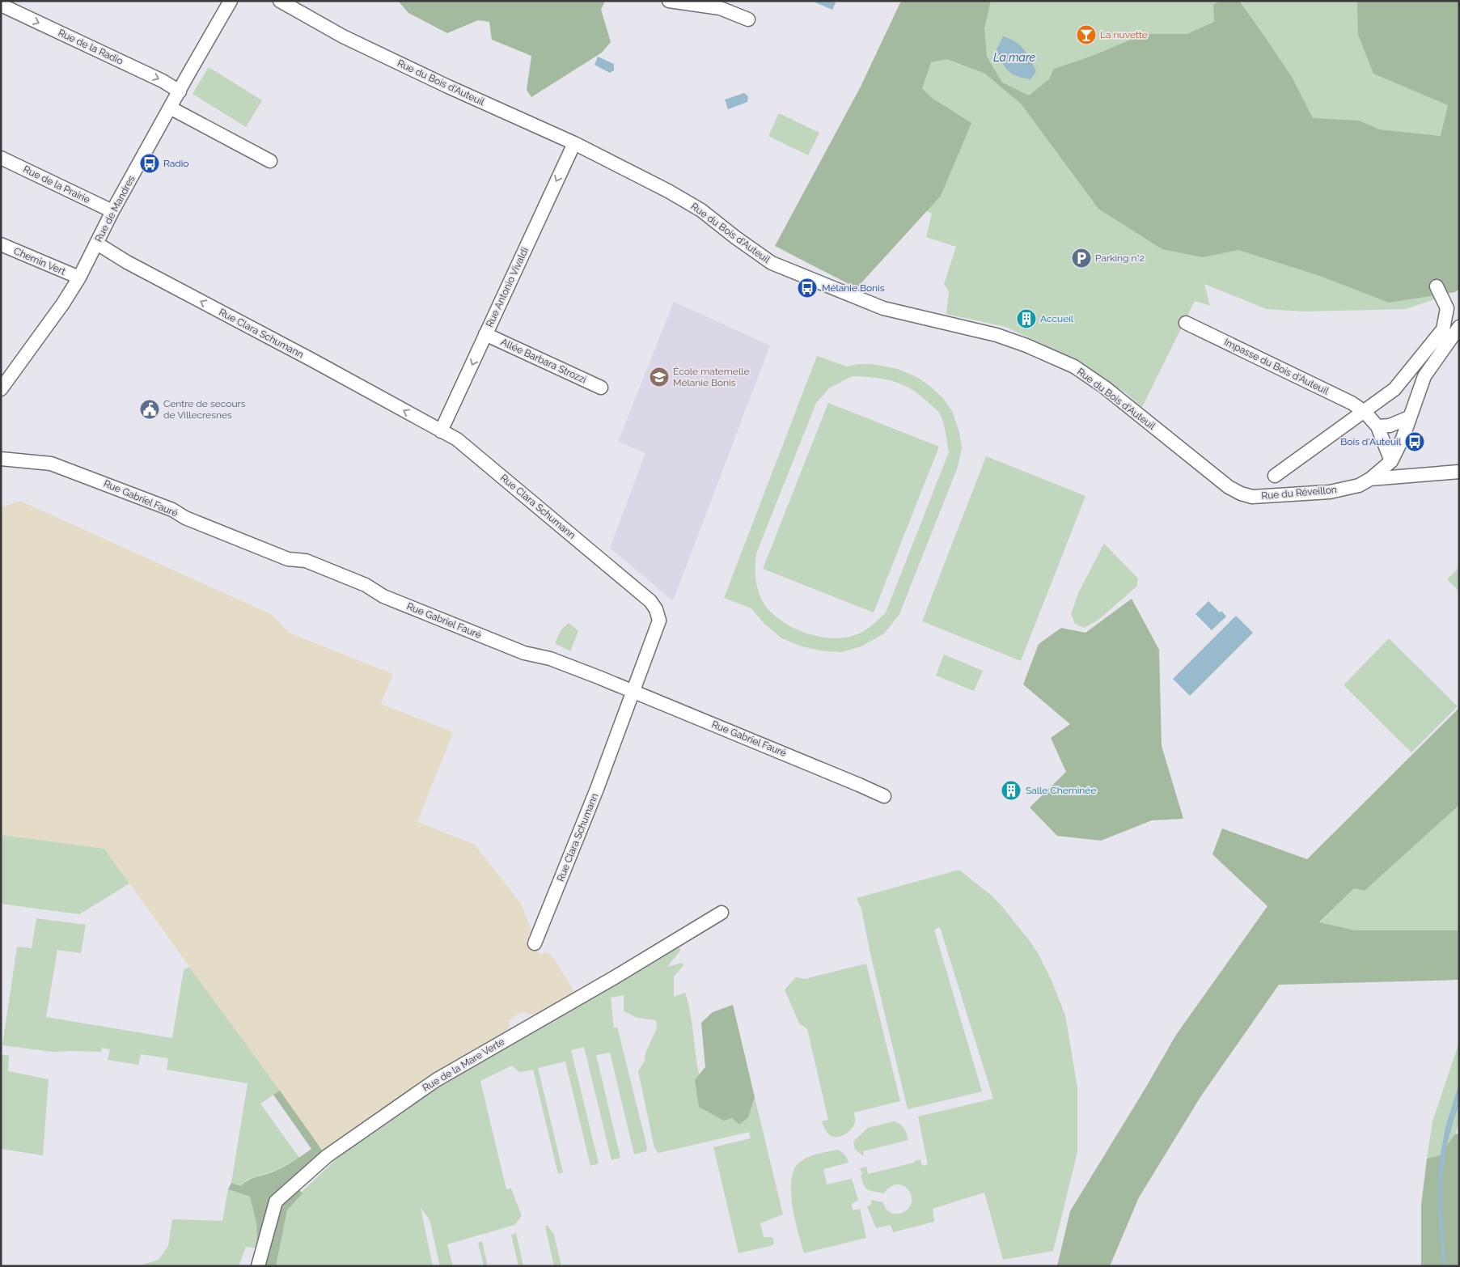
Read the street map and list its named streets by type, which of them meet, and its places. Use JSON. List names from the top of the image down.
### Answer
{
  "streets": {
    "street": [
      "Rue de la Radio",
      "Rue du Bois d'Auteuil",
      "Rue de la Prairie",
      "Rue de Mandres",
      "Chemin Vert",
      "Rue Antonio Vivaldi",
      "Rue Clara Schumann",
      "Allée Barbara Strozzi",
      "Impasse du Bois d'Auteuil",
      "Rue du Réveillon",
      "Rue Gabriel Fauré",
      "Rue de la Mare Verte"
    ]
  },
  "crossings": [
    ["Rue de la Radio", "Rue de Mandres"],
    ["Rue du Bois d'Auteuil", "Rue Antonio Vivaldi"],
    ["Rue du Bois d'Auteuil", "Rue du Réveillon"],
    ["Rue de la Prairie", "Rue de Mandres"],
    ["Rue de Mandres", "Chemin Vert"],
    ["Rue de Mandres", "Rue Clara Schumann"],
    ["Rue Antonio Vivaldi", "Rue Clara Schumann"],
    ["Rue Antonio Vivaldi", "Allée Barbara Strozzi"],
    ["Rue Clara Schumann", "Rue Gabriel Fauré"]
  ],
  "one_way": ["Rue de la Radio", "Rue Antonio Vivaldi", "Rue Clara Schumann"],
  "water": ["La mare"],
  "places": {
    "bar": ["La nuvette"],
    "bus stop": ["Radio", "Mélanie Bonis", "Bois d'Auteuil"],
    "parking": ["Parking n°2"],
    "building": ["Accueil", "Salle Cheminée"],
    "school or university": ["École maternelle Mélanie Bonis"],
    "public building": ["Centre de secours de Villecresnes"]
  }
}
